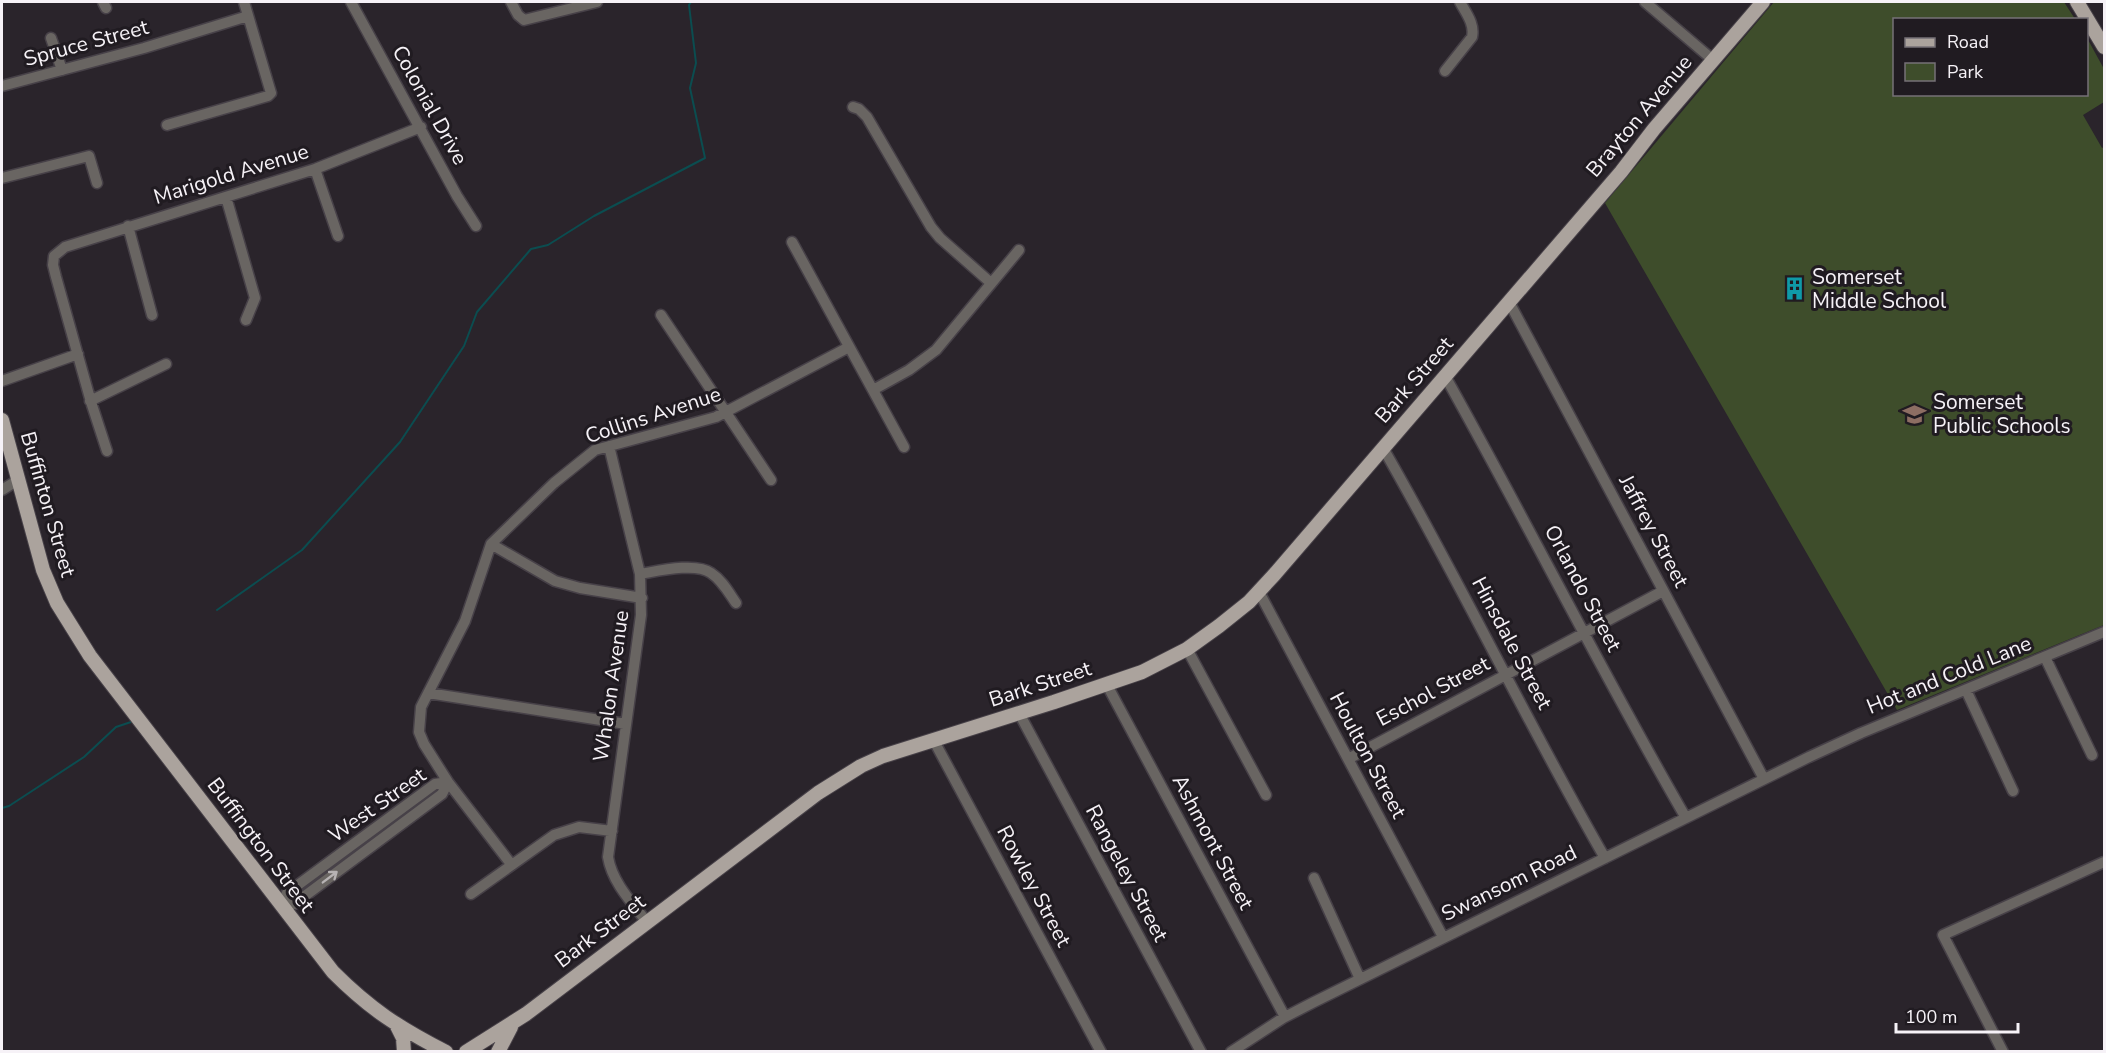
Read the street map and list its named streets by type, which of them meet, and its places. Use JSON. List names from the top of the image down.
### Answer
{
  "streets": {
    "main road": [
      "Brayton Avenue",
      "Bark Street",
      "Buffinton Street",
      "Buffington Street"
    ],
    "street": [
      "Spruce Street",
      "Colonial Drive",
      "Marigold Avenue",
      "Collins Avenue",
      "Jaffrey Street",
      "Orlando Street",
      "Hinsdale Street",
      "Hot and Cold Lane",
      "Whalon Avenue",
      "Eschol Street",
      "Houlton Street",
      "West Street",
      "Ashmont Street",
      "Rangeley Street",
      "Swansom Road",
      "Rowley Street"
    ]
  },
  "crossings": [
    ["Colonial Drive", "Marigold Avenue"],
    ["Brayton Avenue", "Bark Street"],
    ["Bark Street", "Jaffrey Street"],
    ["Bark Street", "Orlando Street"],
    ["Bark Street", "Hinsdale Street"],
    ["Bark Street", "Whalon Avenue"],
    ["Bark Street", "Houlton Street"],
    ["Bark Street", "Ashmont Street"],
    ["Bark Street", "Rangeley Street"],
    ["Bark Street", "Rowley Street"],
    ["Collins Avenue", "Whalon Avenue"],
    ["Collins Avenue", "West Street"],
    ["Buffinton Street", "Buffington Street"],
    ["Jaffrey Street", "Eschol Street"],
    ["Jaffrey Street", "Swansom Road"],
    ["Orlando Street", "Eschol Street"],
    ["Orlando Street", "Swansom Road"],
    ["Hinsdale Street", "Eschol Street"],
    ["Hinsdale Street", "Swansom Road"],
    ["Hot and Cold Lane", "Swansom Road"],
    ["Eschol Street", "Houlton Street"],
    ["Houlton Street", "Swansom Road"],
    ["West Street", "Buffington Street"],
    ["Ashmont Street", "Swansom Road"]
  ],
  "places": {
    "building": ["Somerset Middle School"],
    "school or university": ["Somerset Public Schools"]
  },
  "legend": ["Road", "Park"],
  "scale_bar": "100 m"
}
